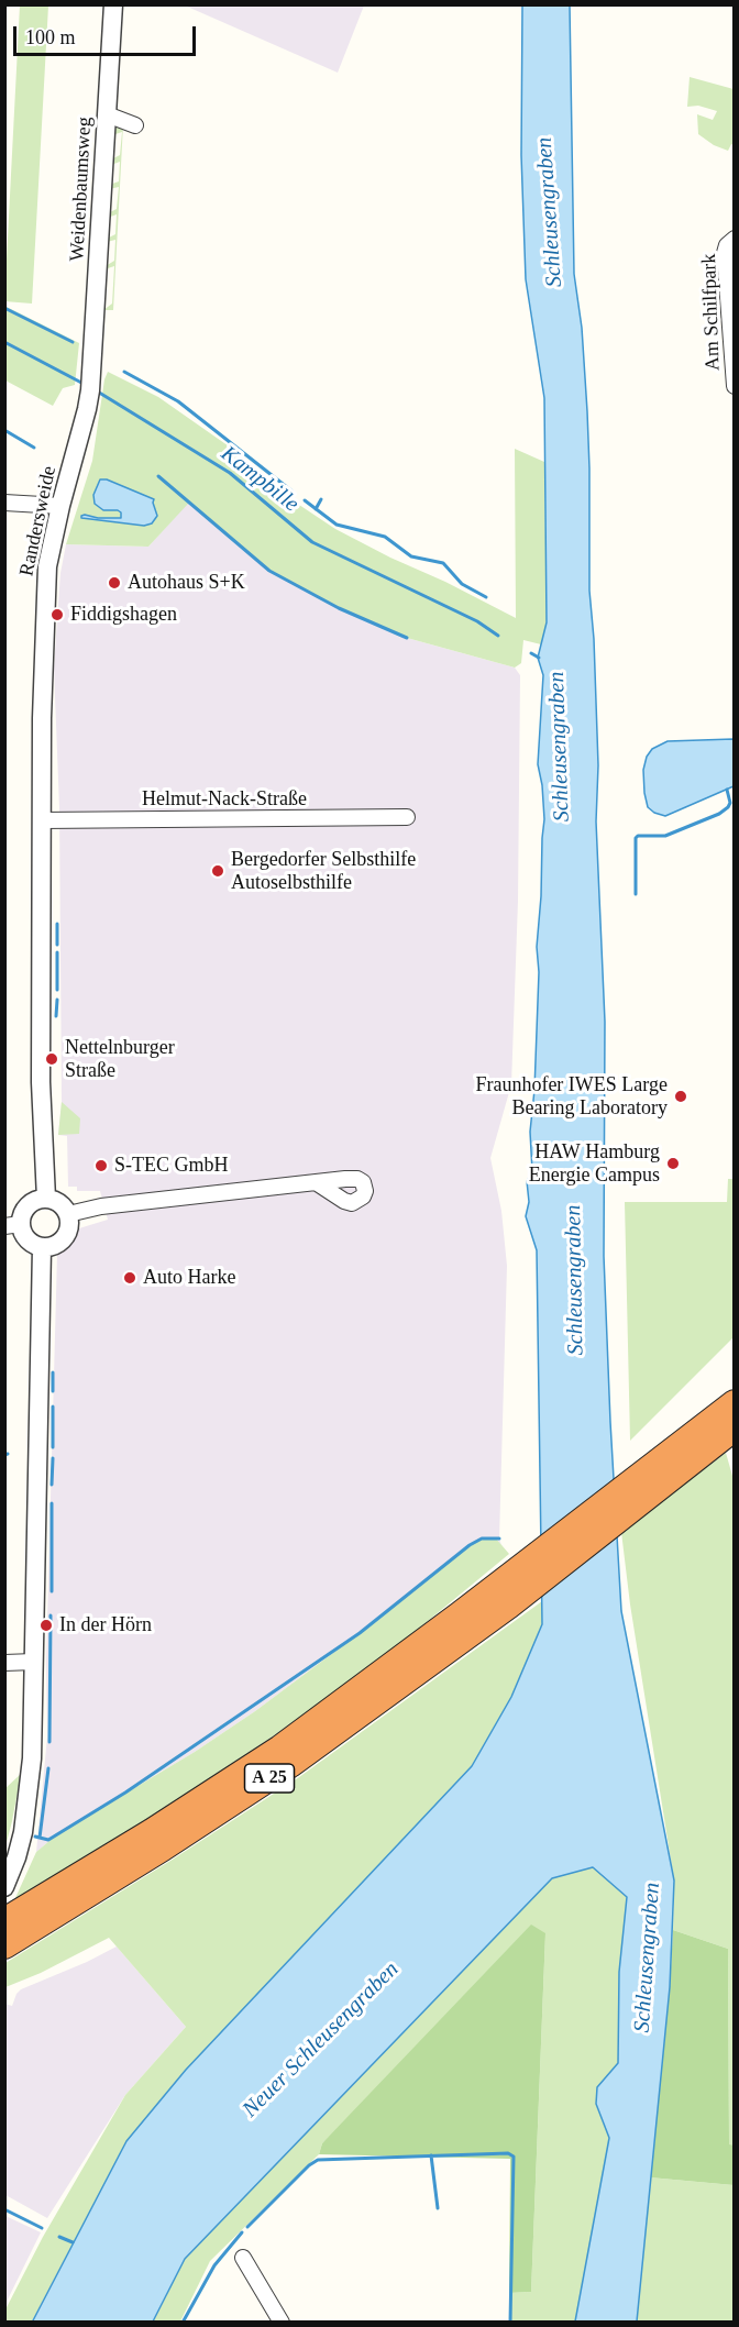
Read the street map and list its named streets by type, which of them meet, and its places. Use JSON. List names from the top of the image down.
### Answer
{
  "streets": {
    "highway": ["A 25"],
    "street": [
      "Weidenbaumsweg",
      "Am Schilfpark",
      "Randersweide",
      "Helmut-Nack-Straße"
    ]
  },
  "crossings": [
    ["Weidenbaumsweg", "Randersweide"],
    ["Randersweide", "Helmut-Nack-Straße"]
  ],
  "water": ["Schleusengraben", "Kampbille", "Neuer Schleusengraben"],
  "places": [
    "Autohaus S+K",
    "Fiddigshagen",
    "Bergedorfer Selbsthilfe Autoselbsthilfe",
    "Nettelnburger Straße",
    "Fraunhofer IWES Large Bearing Laboratory",
    "HAW Hamburg Energie Campus",
    "S-TEC GmbH",
    "Auto Harke",
    "In der Hörn"
  ],
  "scale_bar": "100 m"
}
